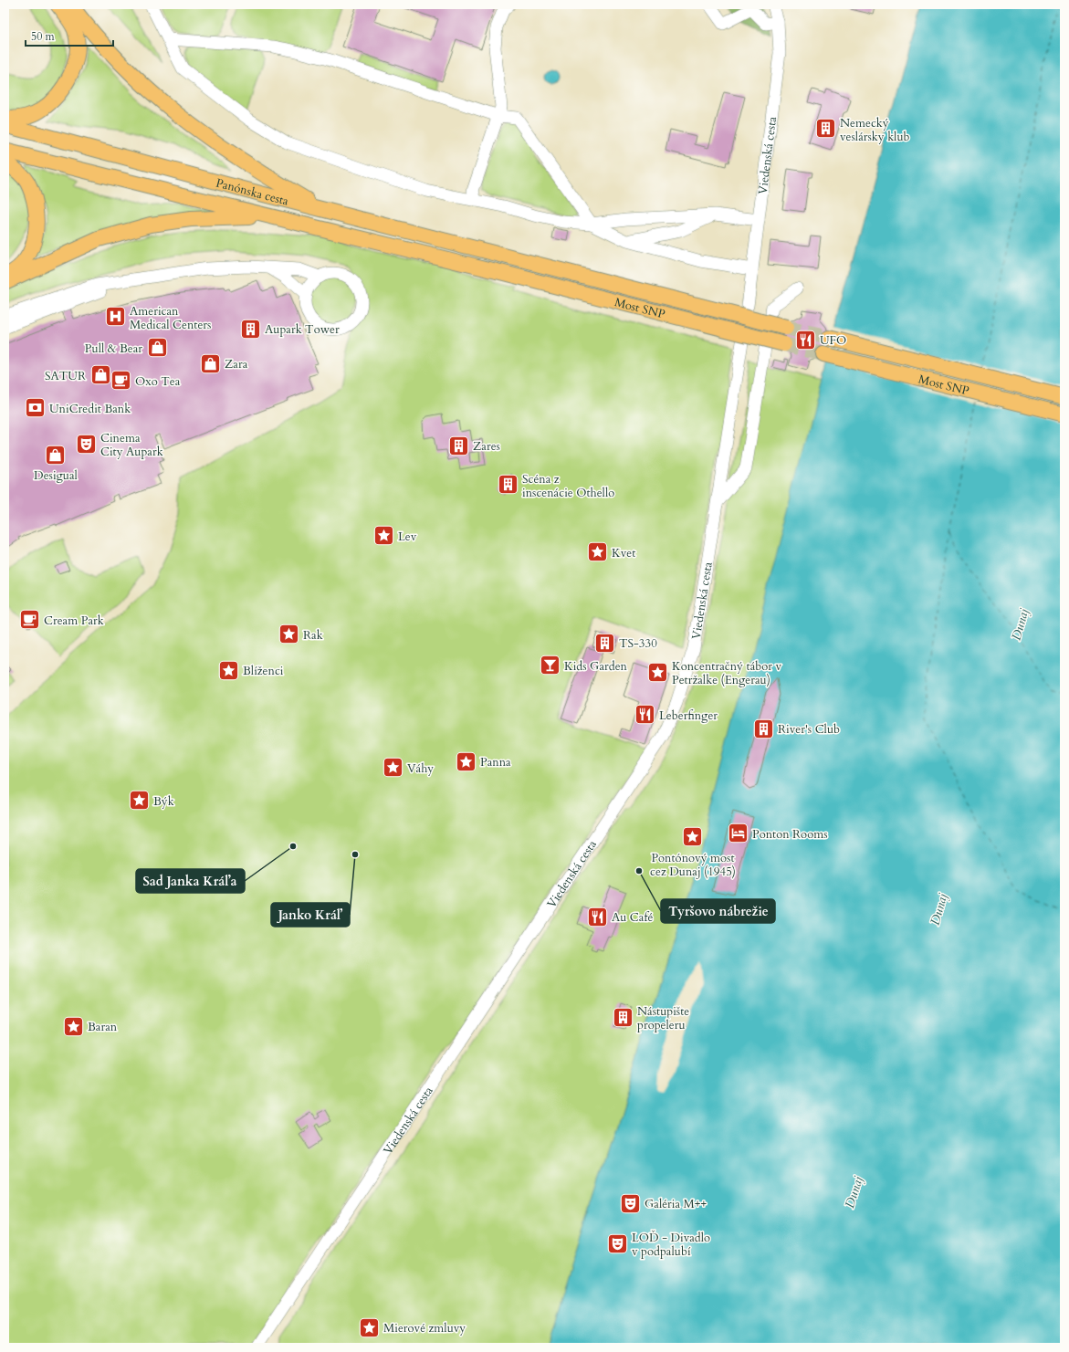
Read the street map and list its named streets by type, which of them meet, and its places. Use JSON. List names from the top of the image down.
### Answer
{
  "streets": {
    "main road": ["Panónska cesta", "Most SNP"],
    "street": ["Viedenská cesta"]
  },
  "crossings": [
    ["Panónska cesta", "Most SNP"]
  ],
  "water": ["Dunaj"],
  "places": {
    "building": [
      "Nemecký veslársky klub",
      "Aupark Tower",
      "Zares",
      "Scéna z inscenácie Othello",
      "TS-330",
      "River's Club",
      "Nástupište propeleru"
    ],
    "hospital": ["American Medical Centers"],
    "restaurant": ["UFO", "Leberfinger", "Au Café"],
    "shop": [
      "Pull & Bear",
      "Zara",
      "SATUR",
      "Desigual"
    ],
    "cafe": ["Oxo Tea", "Cream Park"],
    "bank": ["UniCredit Bank"],
    "theatre": ["Cinema City Aupark", "Galéria M++", "LOĎ - Divadlo v podpalubí"],
    "place": [
      "Lev",
      "Kvet",
      "Rak",
      "Blíženci",
      "Koncentračný tábor v Petržalke (Engerau)",
      "Panna",
      "Váhy",
      "Býk",
      "Pontónový most cez Dunaj (1945)",
      "Baran",
      "Mierové zmluvy"
    ],
    "bar": ["Kids Garden"],
    "hotel": ["Ponton Rooms"],
    "other": ["Sad Janka Kráľa", "Janko Kráľ", "Tyršovo nábrežie"]
  },
  "scale_bar": "50 m"
}
